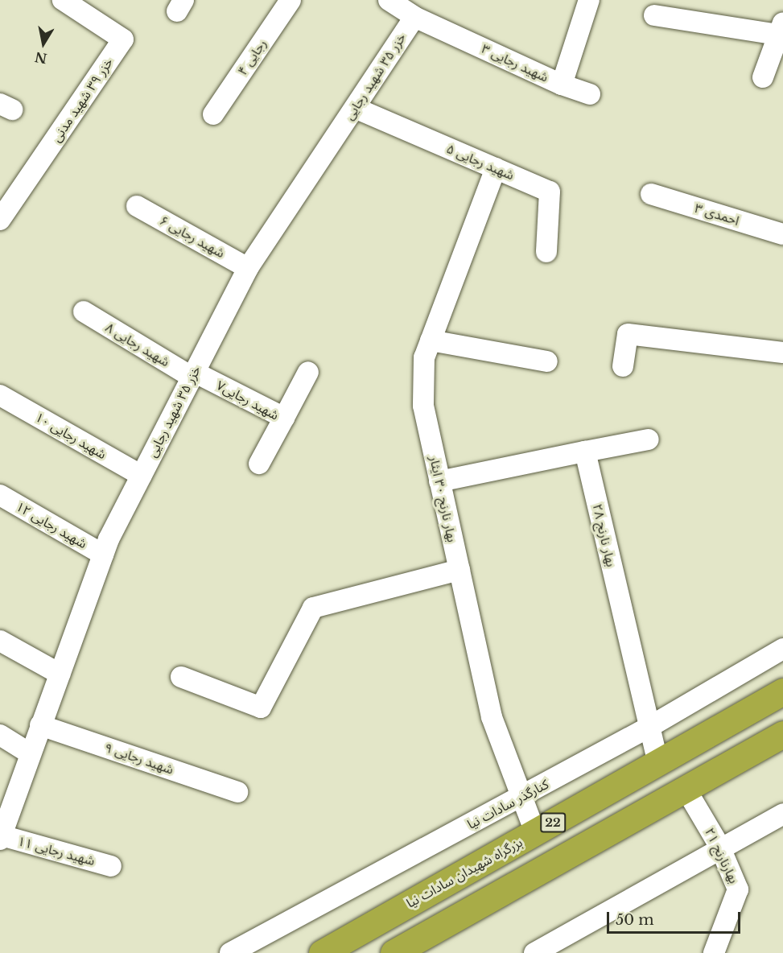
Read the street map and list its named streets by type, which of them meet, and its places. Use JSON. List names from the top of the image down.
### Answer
{
  "streets": {
    "highway": ["22", "بزرگراه شهیدان سادات نیا"],
    "street": [
      "رجایی ۴",
      "شهید رجایی ۳",
      "خزر ۳۵ شهید رجایی",
      "خزر ۳۹ شهید مدنی",
      "شهید رجایی ۵",
      "احمدی ۳",
      "شهید رجایی ۶",
      "شهید رجایی ۸",
      "شهید رجایی۷",
      "شهید رجایی ۱۰",
      "بهار نارنج ۳۰ ایثار",
      "شهید رجایی ۱۲",
      "بهار نارنج ۲۸",
      "شهید رجایی ۹",
      "کنارگذر سادات نیا",
      "شهید رجایی ۱۱",
      "بهارنارنج ۲۱"
    ]
  },
  "crossings": [
    ["شهید رجایی ۳", "خزر ۳۵ شهید رجایی"],
    ["خزر ۳۵ شهید رجایی", "شهید رجایی ۵"],
    ["خزر ۳۵ شهید رجایی", "شهید رجایی ۶"],
    ["خزر ۳۵ شهید رجایی", "شهید رجایی ۸"],
    ["خزر ۳۵ شهید رجایی", "شهید رجایی۷"],
    ["خزر ۳۵ شهید رجایی", "شهید رجایی ۱۰"],
    ["خزر ۳۵ شهید رجایی", "شهید رجایی ۱۲"],
    ["خزر ۳۵ شهید رجایی", "شهید رجایی ۹"],
    ["خزر ۳۵ شهید رجایی", "شهید رجایی ۱۱"],
    ["شهید رجایی ۵", "بهار نارنج ۳۰ ایثار"],
    ["شهید رجایی ۸", "شهید رجایی۷"],
    ["بهار نارنج ۳۰ ایثار", "کنارگذر سادات نیا"],
    ["بهار نارنج ۳۰ ایثار", "بزرگراه شهیدان سادات نیا"],
    ["بهار نارنج ۲۸", "کنارگذر سادات نیا"],
    ["بهار نارنج ۲۸", "بزرگراه شهیدان سادات نیا"]
  ],
  "scale_bar": "50 m",
  "north": "bottom"
}
